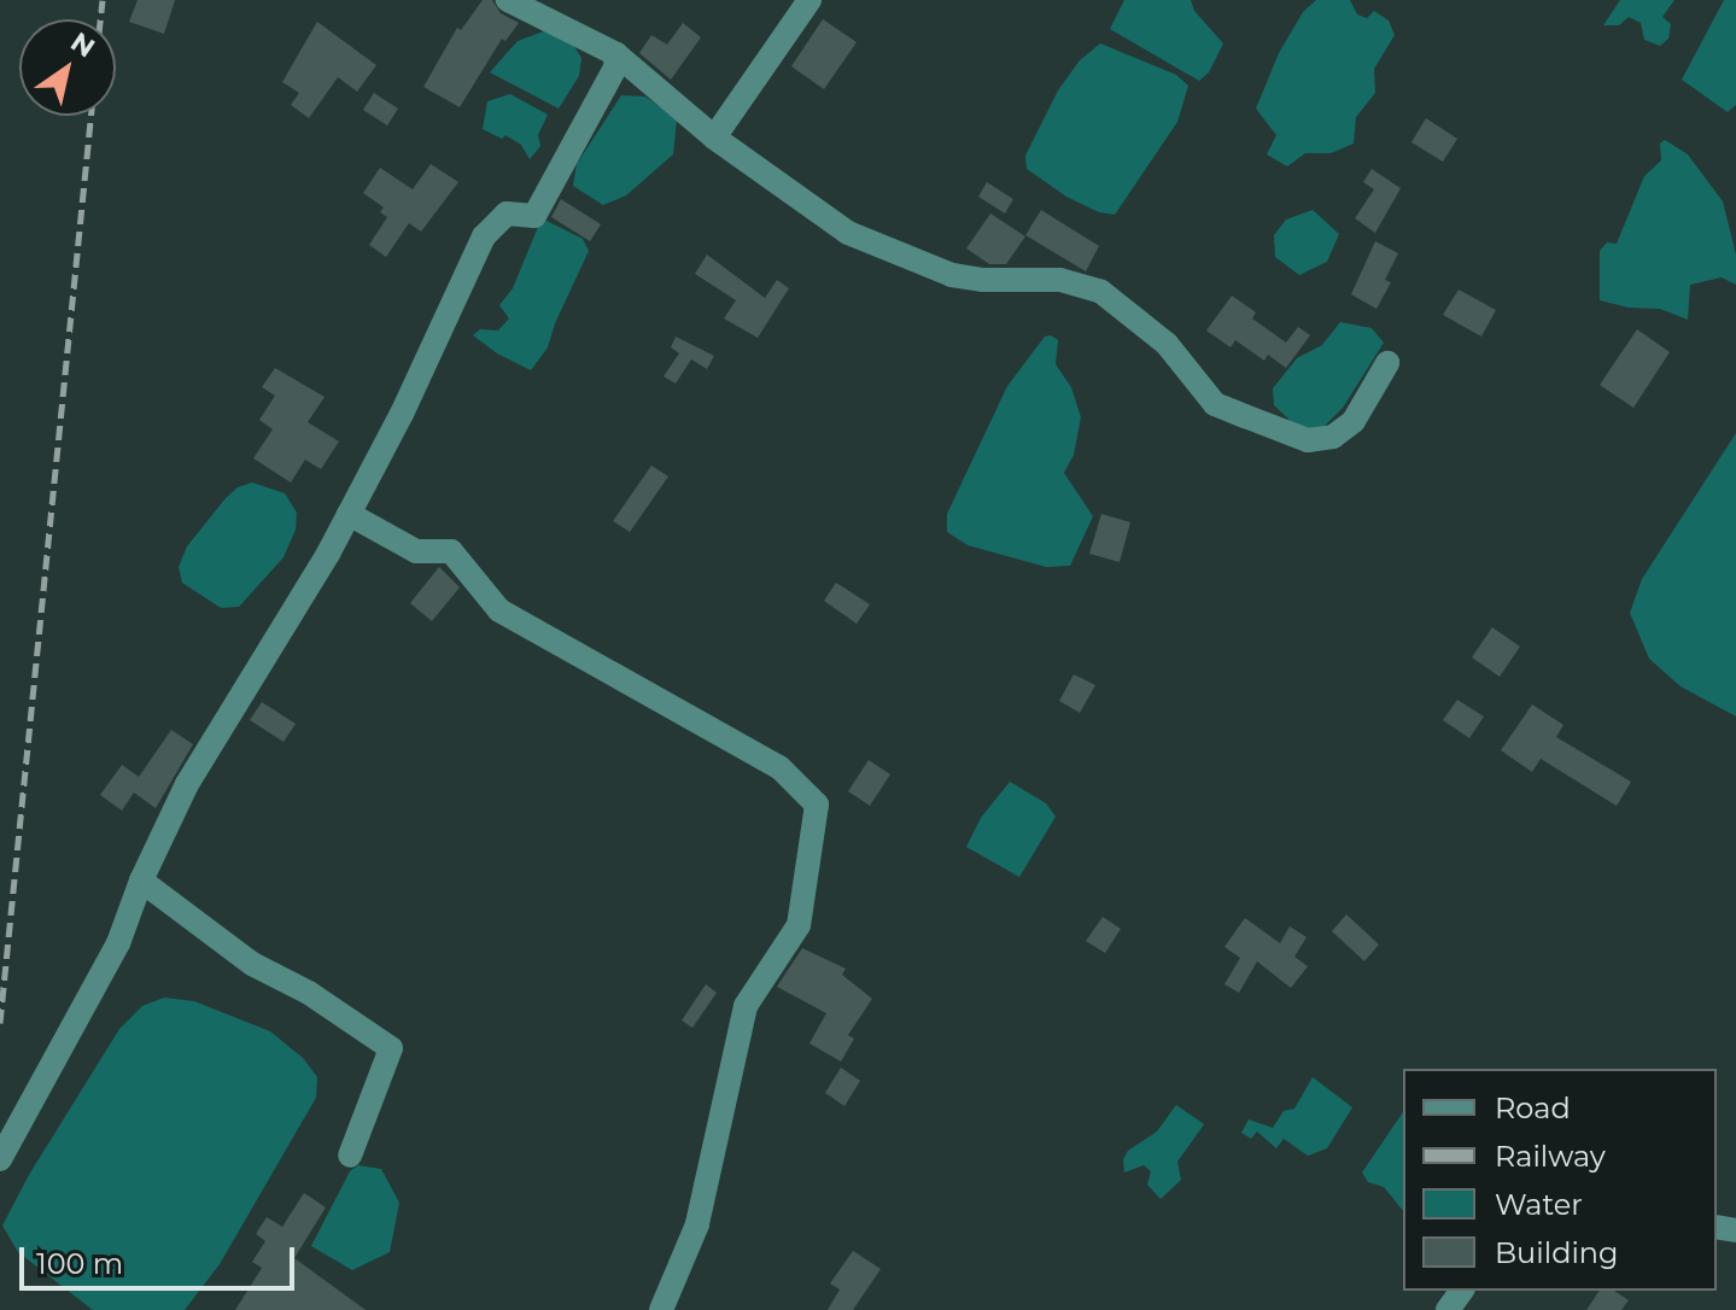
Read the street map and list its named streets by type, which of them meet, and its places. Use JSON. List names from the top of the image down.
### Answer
{
  "legend": [
    "Road",
    "Railway",
    "Water",
    "Building"
  ],
  "scale_bar": "100 m",
  "north": "top right"
}
